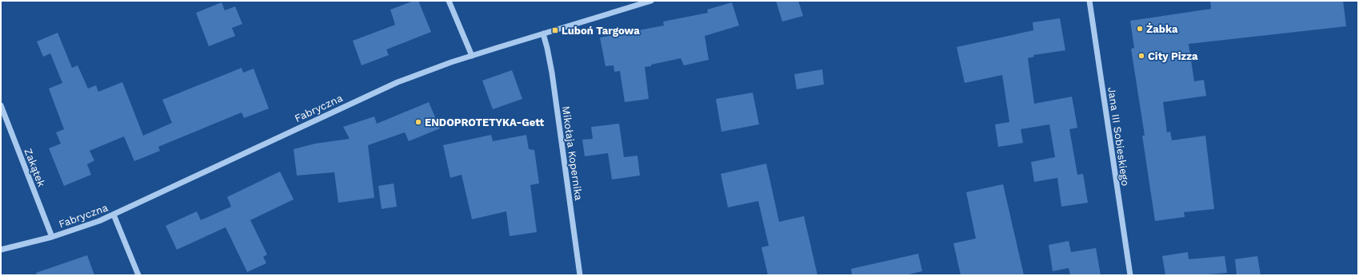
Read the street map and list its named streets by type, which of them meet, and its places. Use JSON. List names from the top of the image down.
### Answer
{
  "streets": {
    "street": [
      "Fabryczna",
      "Jana III Sobieskiego",
      "Mikołaja Kopernika",
      "Zakątek"
    ]
  },
  "crossings": [
    ["Fabryczna", "Mikołaja Kopernika"],
    ["Fabryczna", "Zakątek"]
  ],
  "places": {
    "other": ["Żabka", "City Pizza", "ENDOPROTETYKA-Gett"],
    "transit": ["Luboń Targowa"]
  }
}
